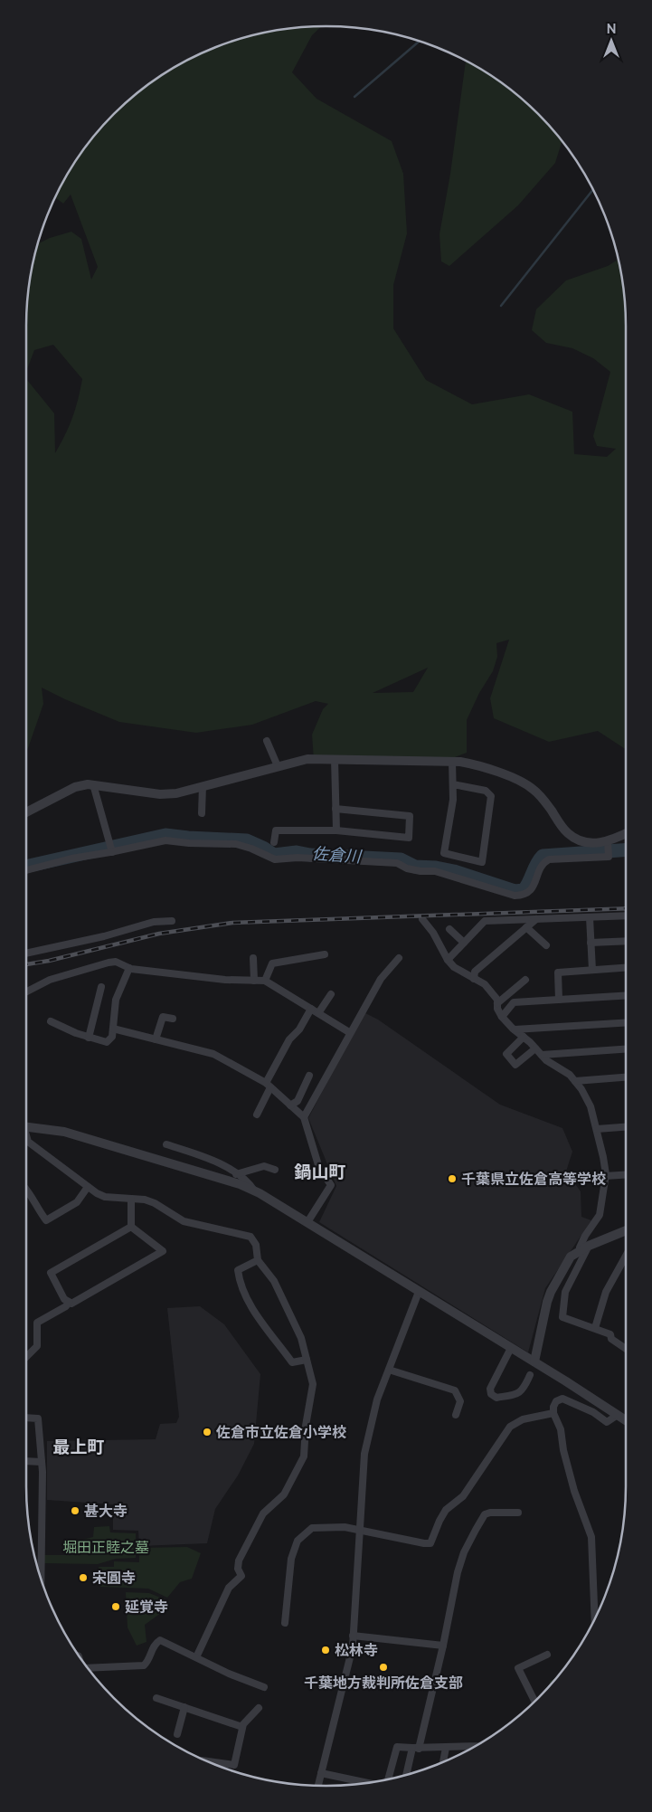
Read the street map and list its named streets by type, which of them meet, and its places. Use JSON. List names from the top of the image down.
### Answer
{
  "districts": ["鍋山町", "最上町"],
  "water": ["佐倉川"],
  "parks": ["堀田正睦之墓"],
  "places": [
    "千葉県立佐倉高等学校",
    "佐倉市立佐倉小学校",
    "甚大寺",
    "宋圓寺",
    "延覚寺",
    "松林寺",
    "千葉地方裁判所佐倉支部"
  ],
  "north": "top"
}
